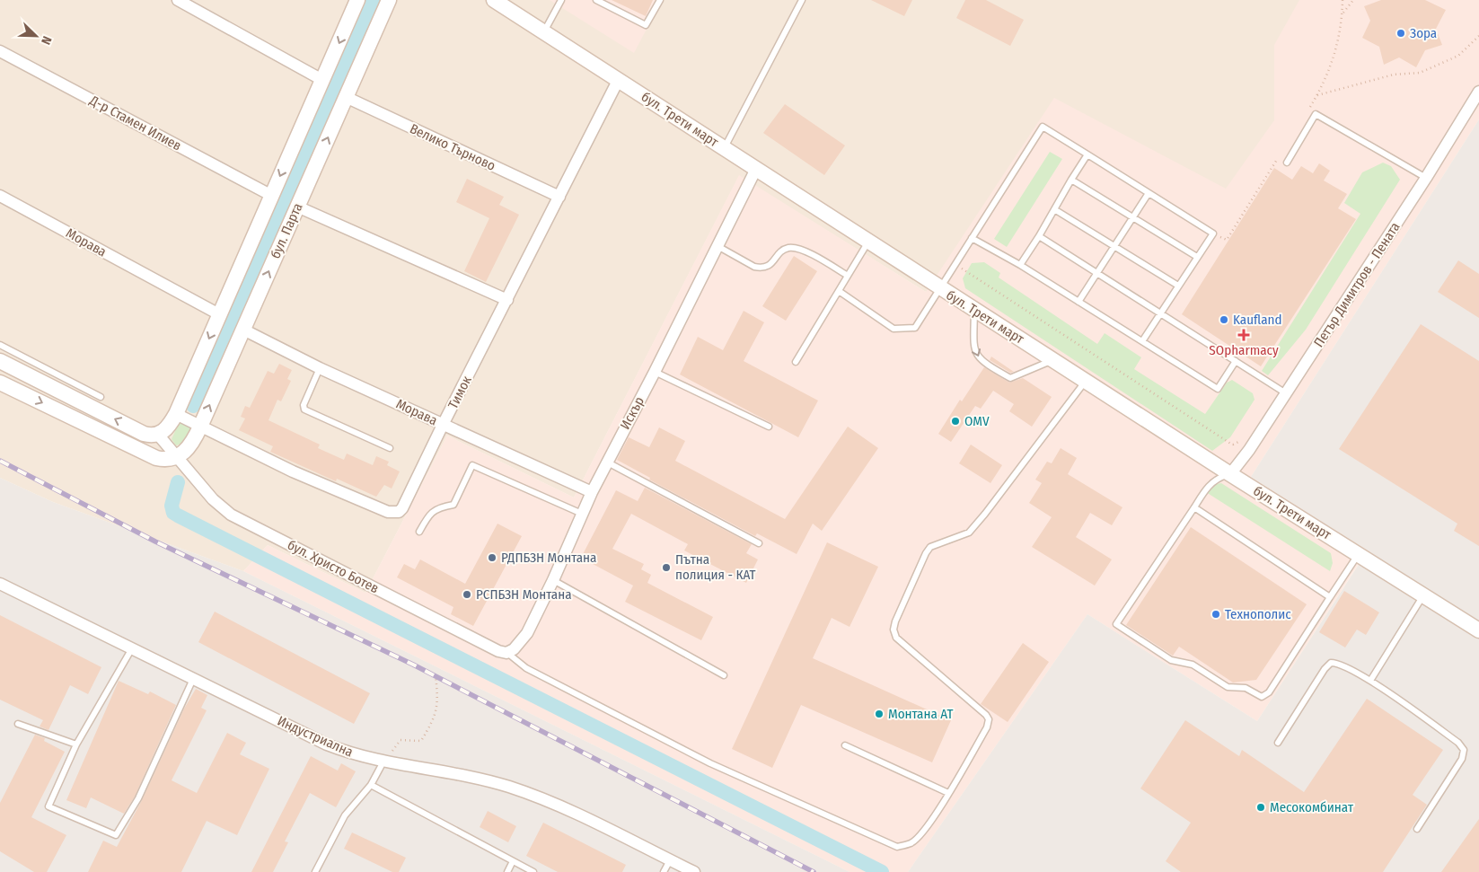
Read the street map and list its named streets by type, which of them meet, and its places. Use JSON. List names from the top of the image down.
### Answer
{
  "streets": {
    "main road": ["бул. Трети март", "бул. Парта"],
    "street": [
      "Д-р Стамен Илиев",
      "Велико Търново",
      "Морава",
      "Петър Димитров - Пената",
      "Тимок",
      "Искър",
      "бул. Христо Ботев",
      "Индустриална"
    ]
  },
  "crossings": [
    ["бул. Трети март", "Петър Димитров - Пената"],
    ["бул. Трети март", "Тимок"],
    ["бул. Трети март", "Искър"],
    ["Д-р Стамен Илиев", "бул. Парта"],
    ["Велико Търново", "бул. Парта"],
    ["Велико Търново", "Тимок"],
    ["бул. Парта", "Морава"],
    ["бул. Парта", "Тимок"],
    ["бул. Парта", "бул. Христо Ботев"],
    ["Морава", "Тимок"],
    ["Морава", "Искър"],
    ["Искър", "бул. Христо Ботев"]
  ],
  "places": {
    "other": [
      "Зора",
      "Kaufland",
      "OMV",
      "РДПБЗН Монтана",
      "Пътна полиция - КАТ",
      "РСПБЗН Монтана",
      "Технополис",
      "Монтана АТ",
      "Месокомбинат"
    ],
    "health": ["SOpharmacy"]
  },
  "north": "bottom right"
}
